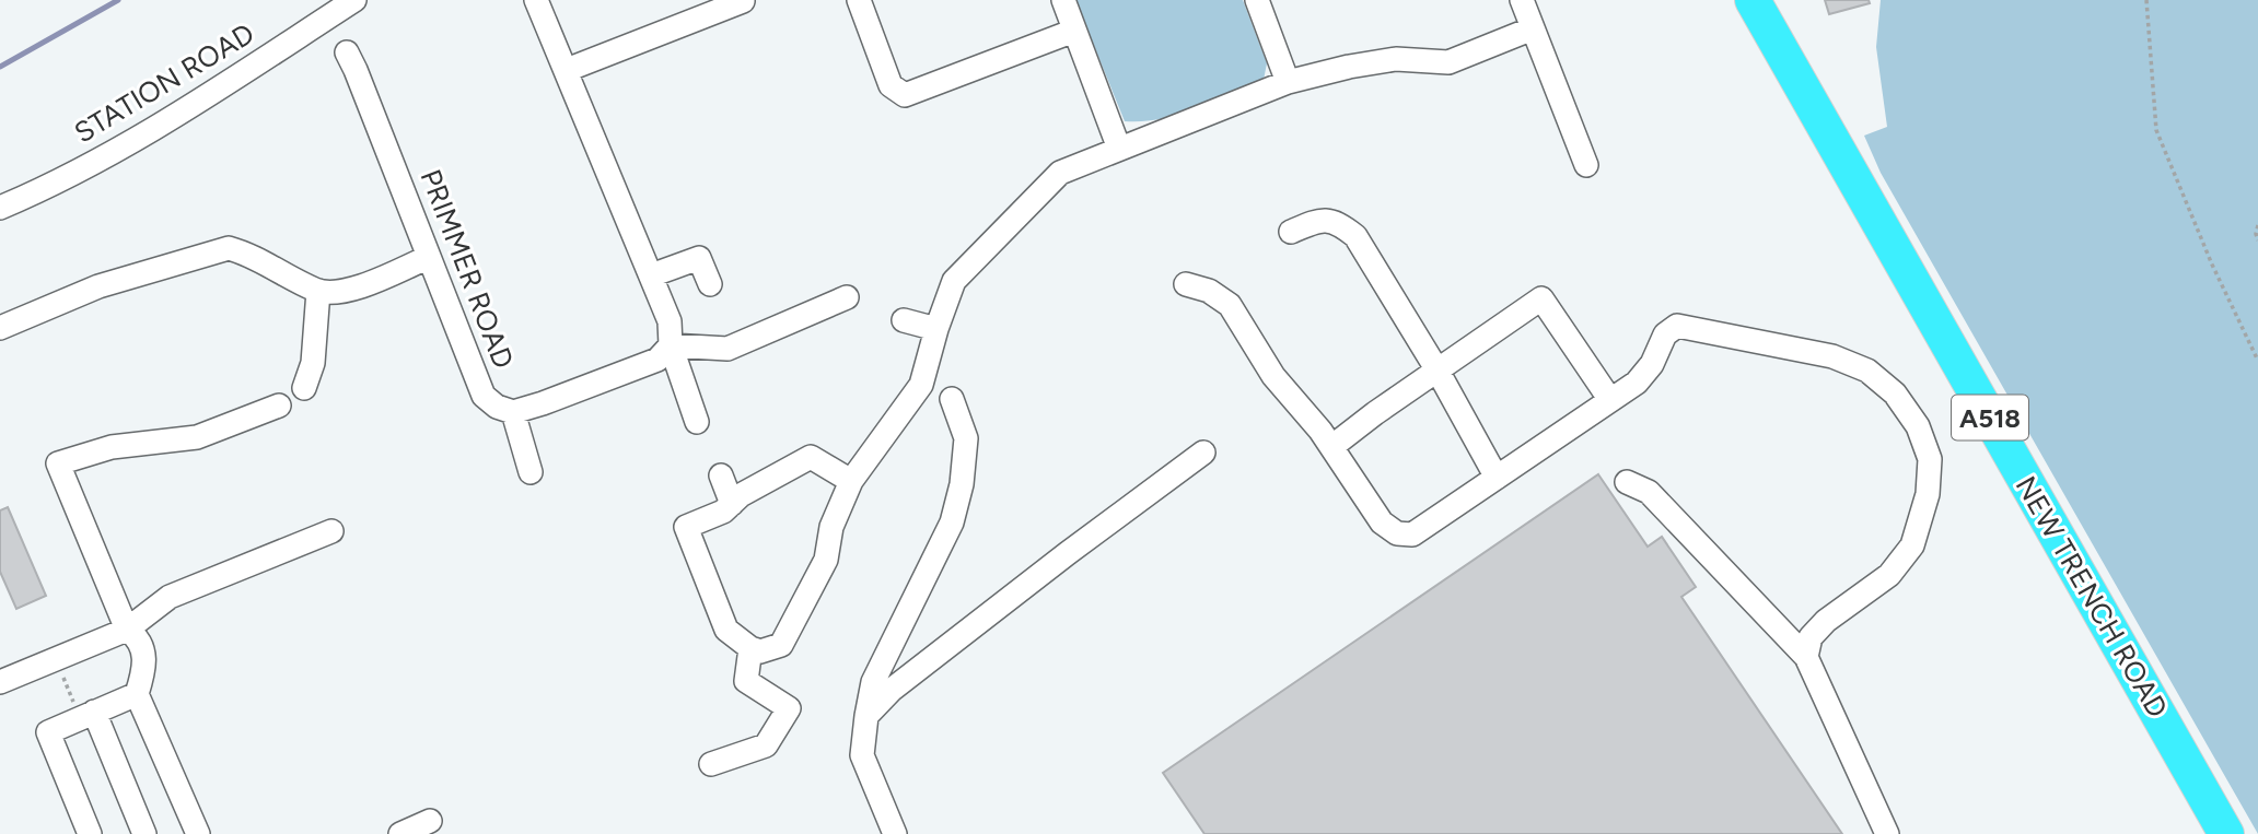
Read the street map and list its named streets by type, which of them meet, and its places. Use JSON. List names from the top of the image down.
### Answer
{
  "streets": {
    "highway": ["A518", "NEW TRENCH ROAD"],
    "street": ["STATION ROAD", "PRIMMER ROAD"]
  }
}
